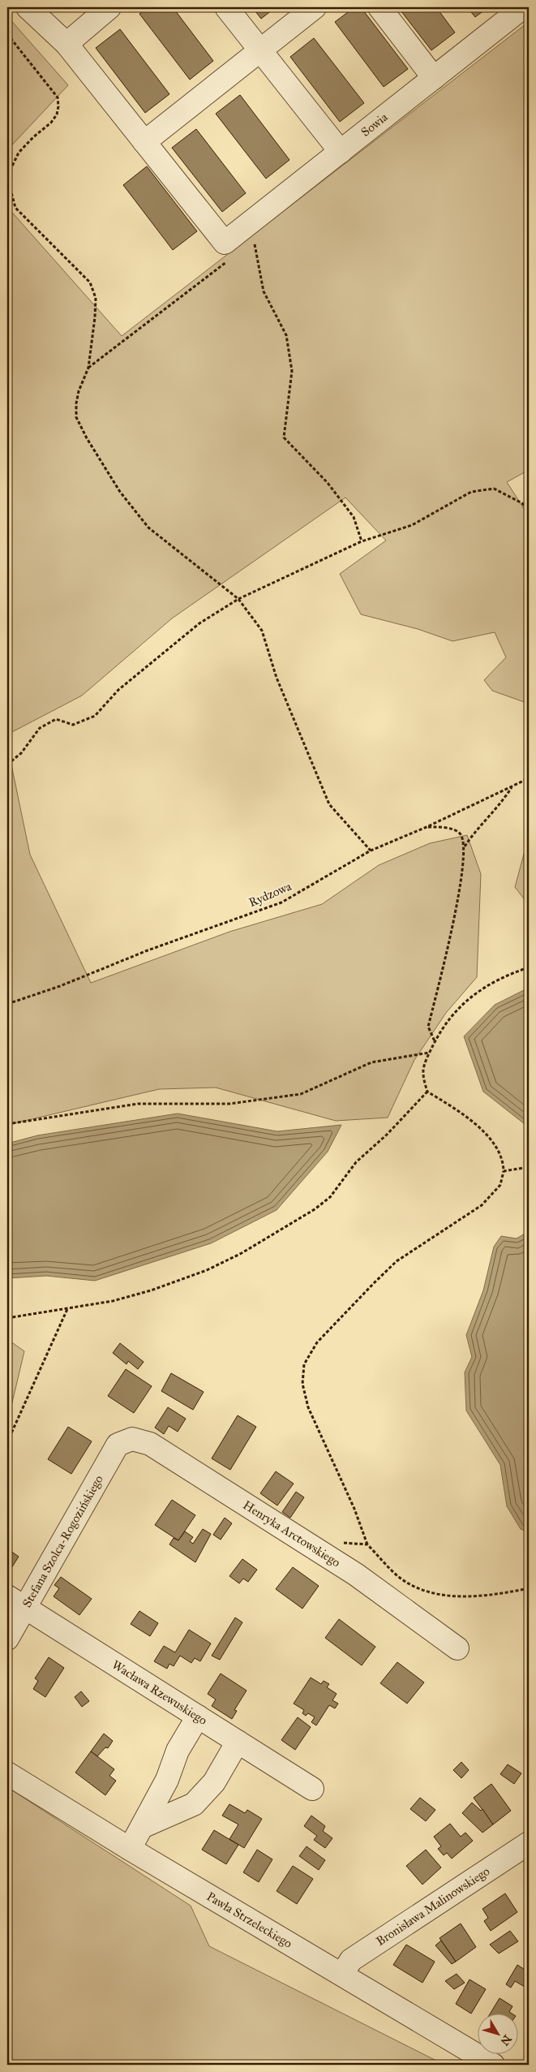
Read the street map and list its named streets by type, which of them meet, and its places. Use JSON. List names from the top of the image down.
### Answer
{
  "streets": {
    "street": [
      "Sowia",
      "Henryka Arctowskiego",
      "Stefana Szolca-Rogozińskiego",
      "Wacława Rzewuskiego",
      "Bronisława Malinowskiego",
      "Pawła Strzeleckiego"
    ],
    "path": ["Rydzowa"]
  },
  "crossings": [
    ["Henryka Arctowskiego", "Stefana Szolca-Rogozińskiego"],
    ["Stefana Szolca-Rogozińskiego", "Wacława Rzewuskiego"],
    ["Bronisława Malinowskiego", "Pawła Strzeleckiego"]
  ],
  "north": "bottom right"
}
